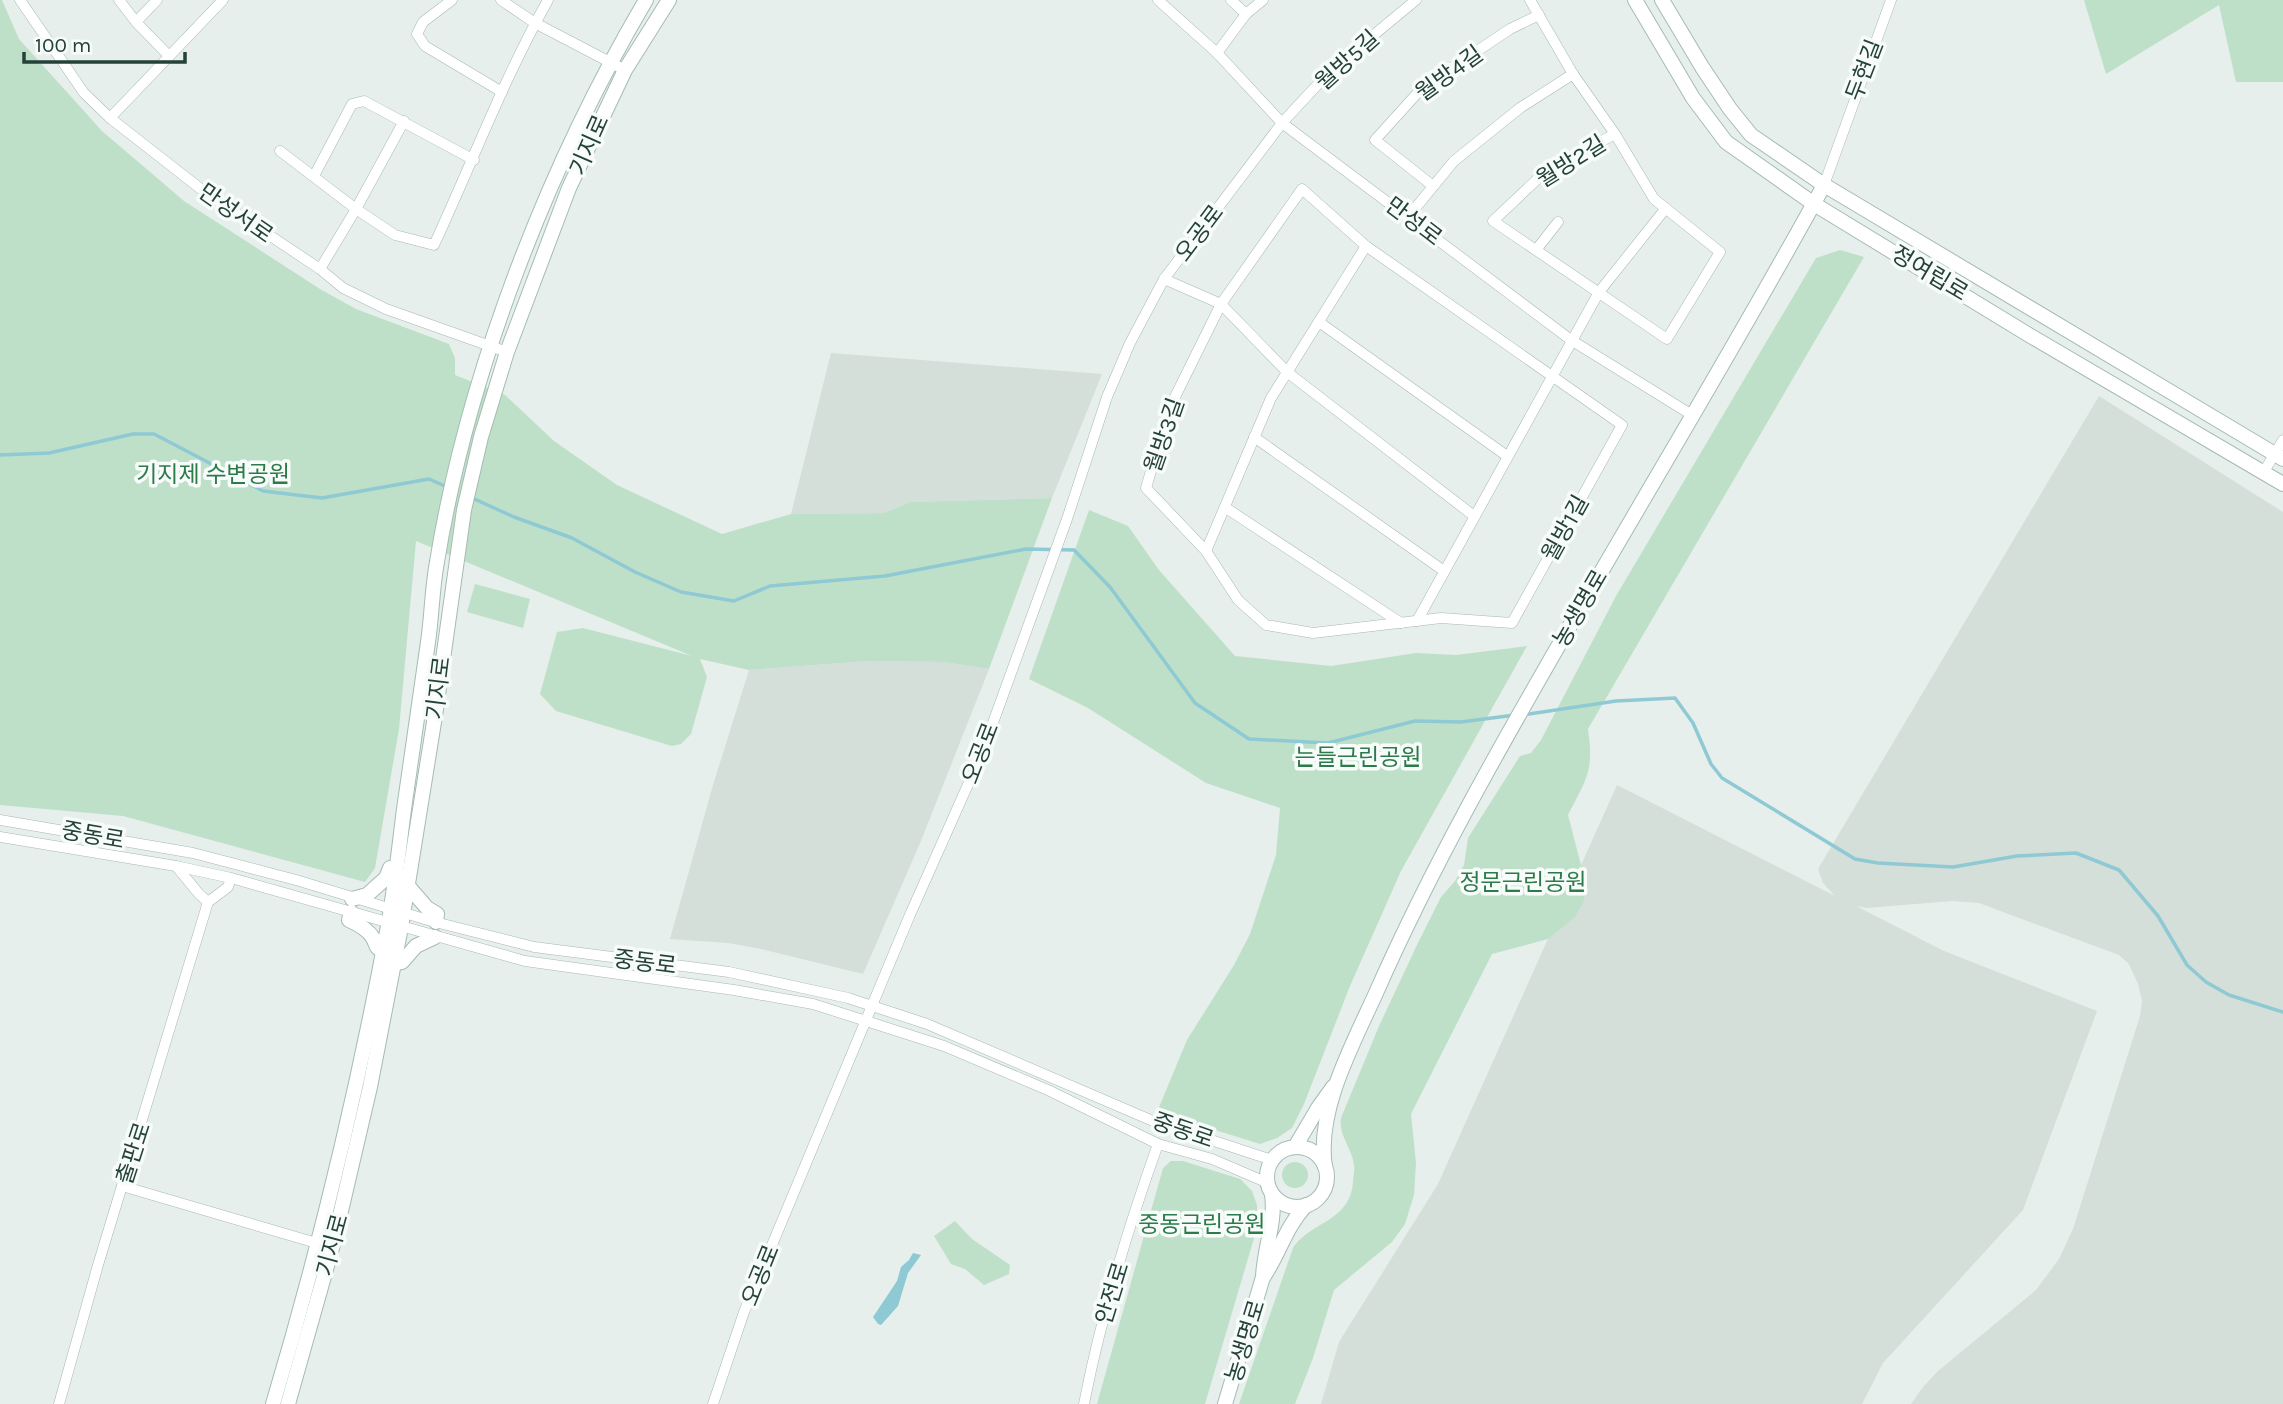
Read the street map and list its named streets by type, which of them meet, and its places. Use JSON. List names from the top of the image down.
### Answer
{
  "streets": {
    "street": [
      "월방5길",
      "두현길",
      "월방4길",
      "기지로",
      "월방2길",
      "만성서로",
      "만성로",
      "오공로",
      "정여립로",
      "월방3길",
      "월방1길",
      "농생명로",
      "중동로",
      "출판로",
      "안전로"
    ]
  },
  "crossings": [
    ["월방5길", "만성로"],
    ["월방5길", "오공로"],
    ["두현길", "농생명로"],
    ["기지로", "만성서로"],
    ["기지로", "중동로"],
    ["만성로", "오공로"],
    ["만성로", "농생명로"],
    ["오공로", "중동로"],
    ["정여립로", "농생명로"],
    ["월방3길", "월방1길"],
    ["중동로", "출판로"],
    ["중동로", "안전로"]
  ],
  "parks": [
    "기지제 수변공원",
    "는들근린공원",
    "정문근린공원",
    "중동근린공원"
  ],
  "scale_bar": "100 m"
}
